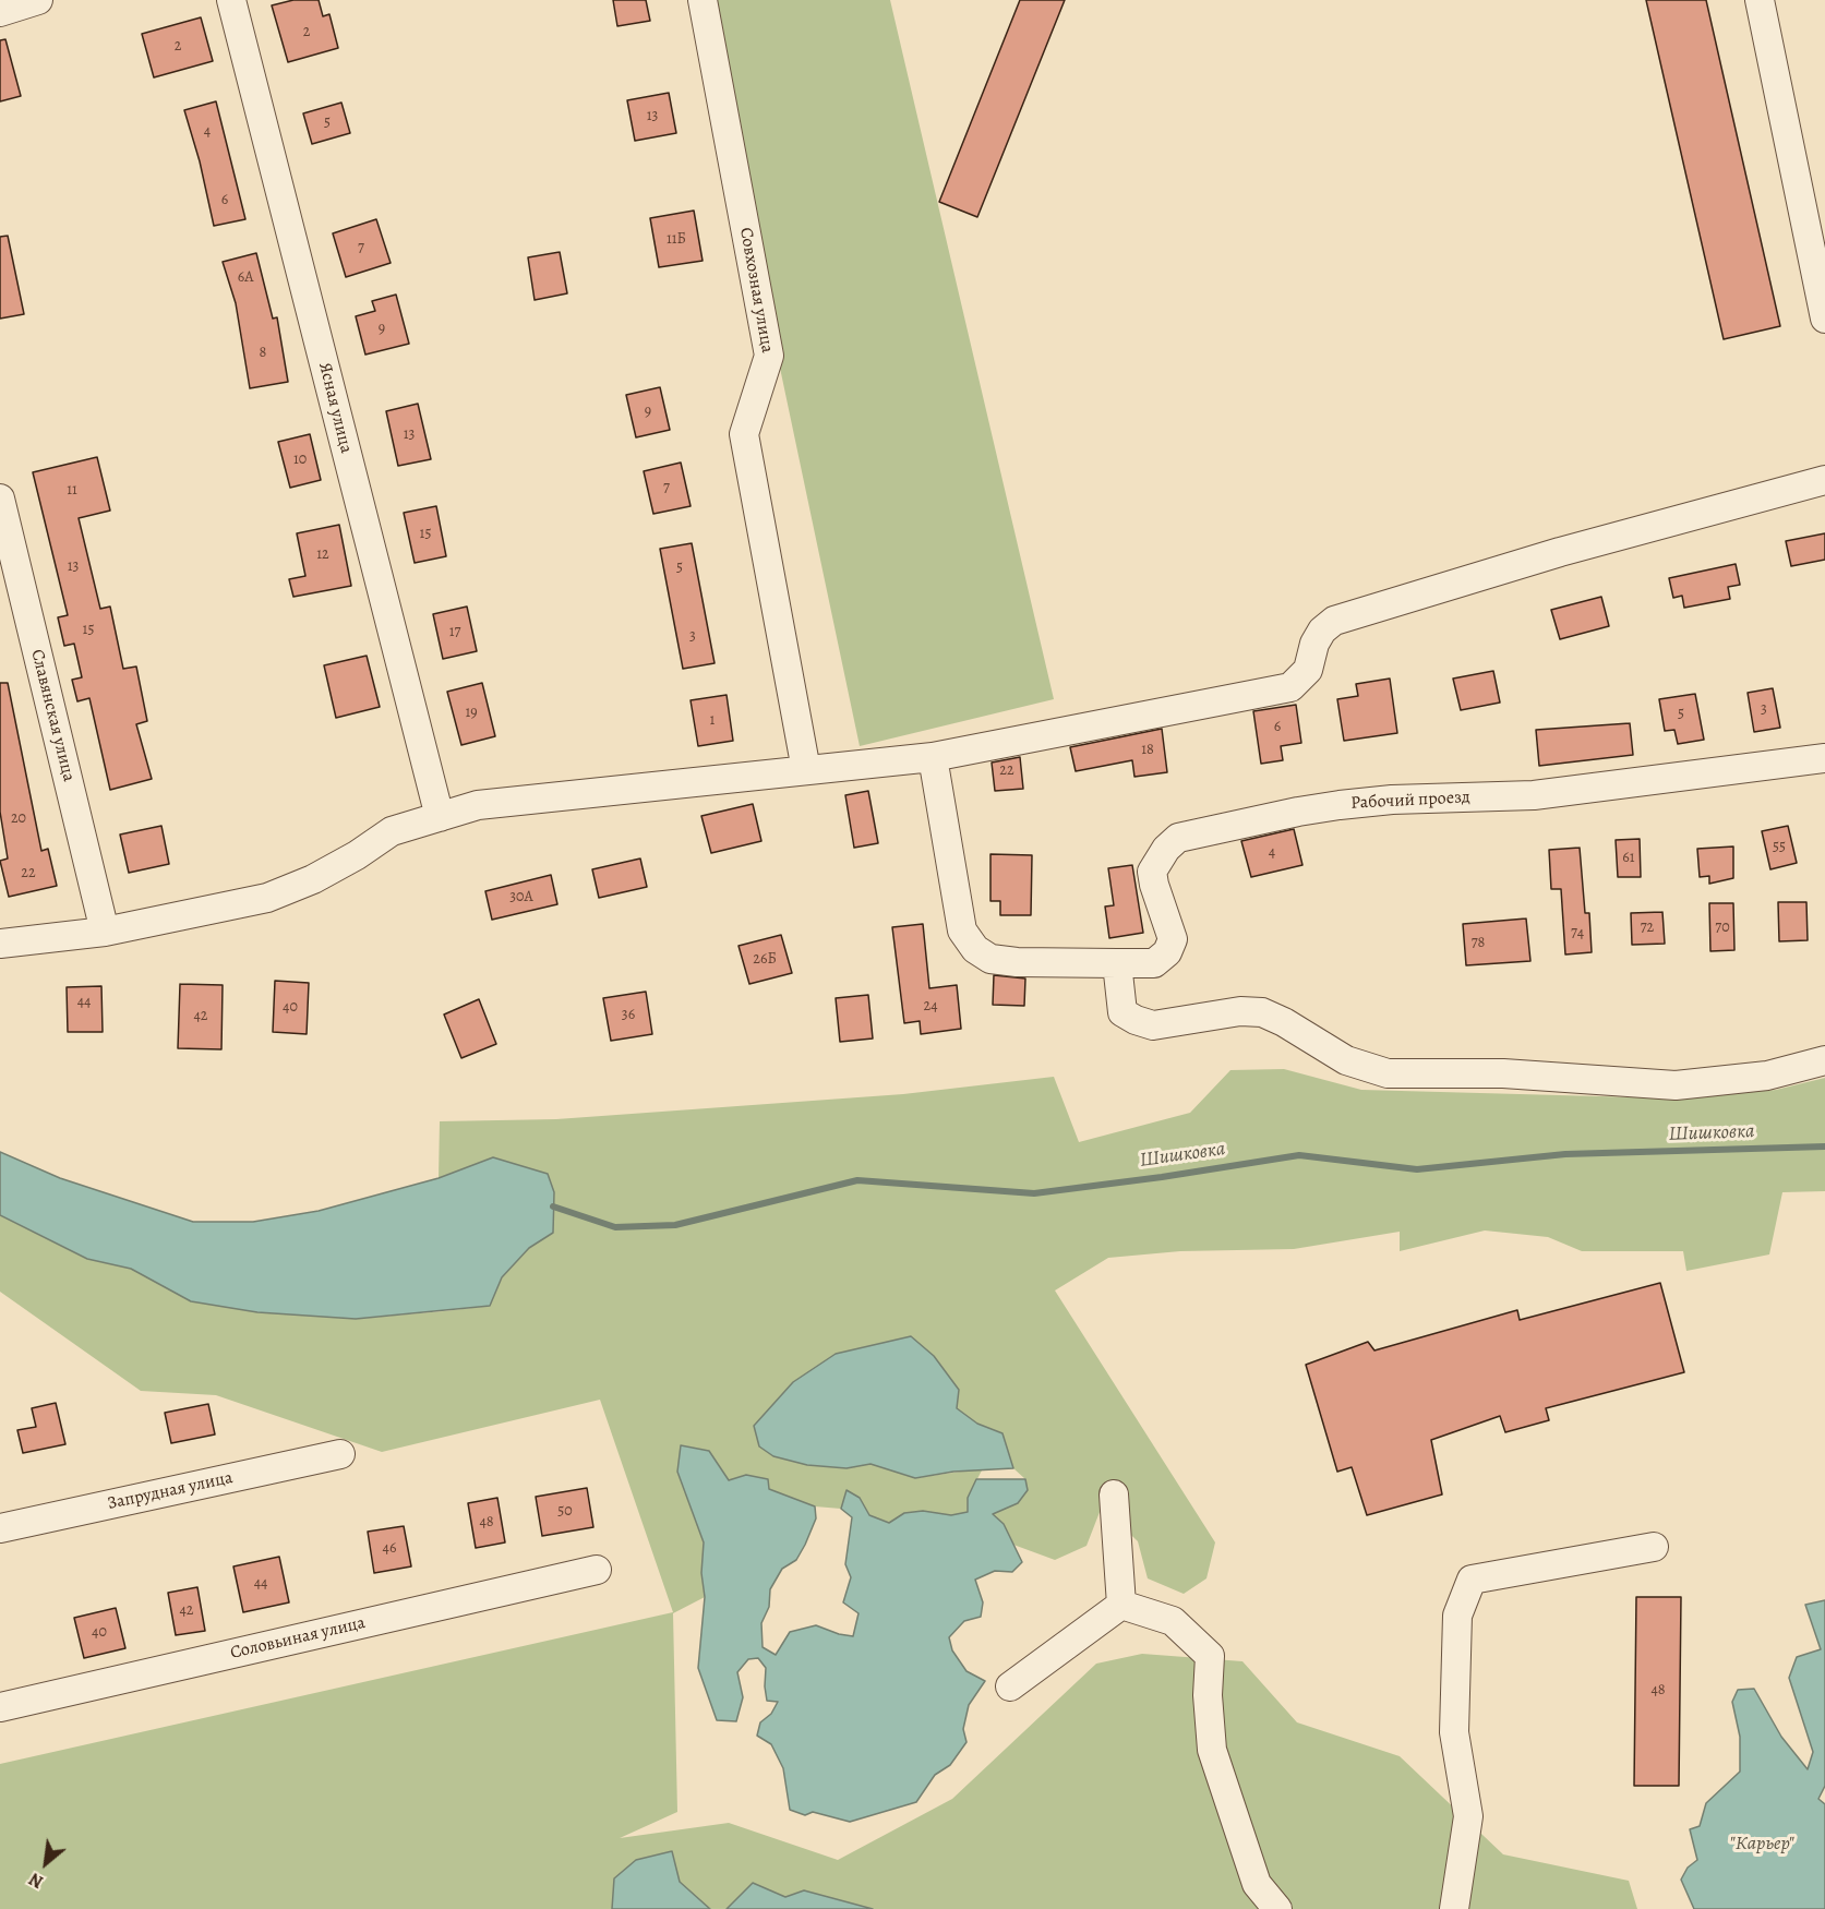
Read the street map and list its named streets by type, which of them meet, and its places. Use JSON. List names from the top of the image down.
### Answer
{
  "streets": {
    "street": [
      "Совхозная улица",
      "Ясная улица",
      "Славянская улица",
      "Рабочий проезд",
      "Запрудная улица",
      "Соловьиная улица"
    ]
  },
  "water": ["Шишковка", "\"Карьер\""],
  "house_numbers": [
    "2",
    "2",
    "13",
    "5",
    "4",
    "6",
    "11Б",
    "7",
    "6А",
    "9",
    "8",
    "9",
    "13",
    "10",
    "7",
    "11",
    "15",
    "12",
    "13",
    "5",
    "15",
    "17",
    "3",
    "3",
    "19",
    "5",
    "1",
    "6",
    "18",
    "22",
    "20",
    "55",
    "4",
    "61",
    "22",
    "30А",
    "72",
    "70",
    "74",
    "78",
    "26Б",
    "44",
    "24",
    "40",
    "36",
    "42",
    "50",
    "48",
    "46",
    "44",
    "42",
    "40",
    "48"
  ],
  "north": "bottom left"
}
